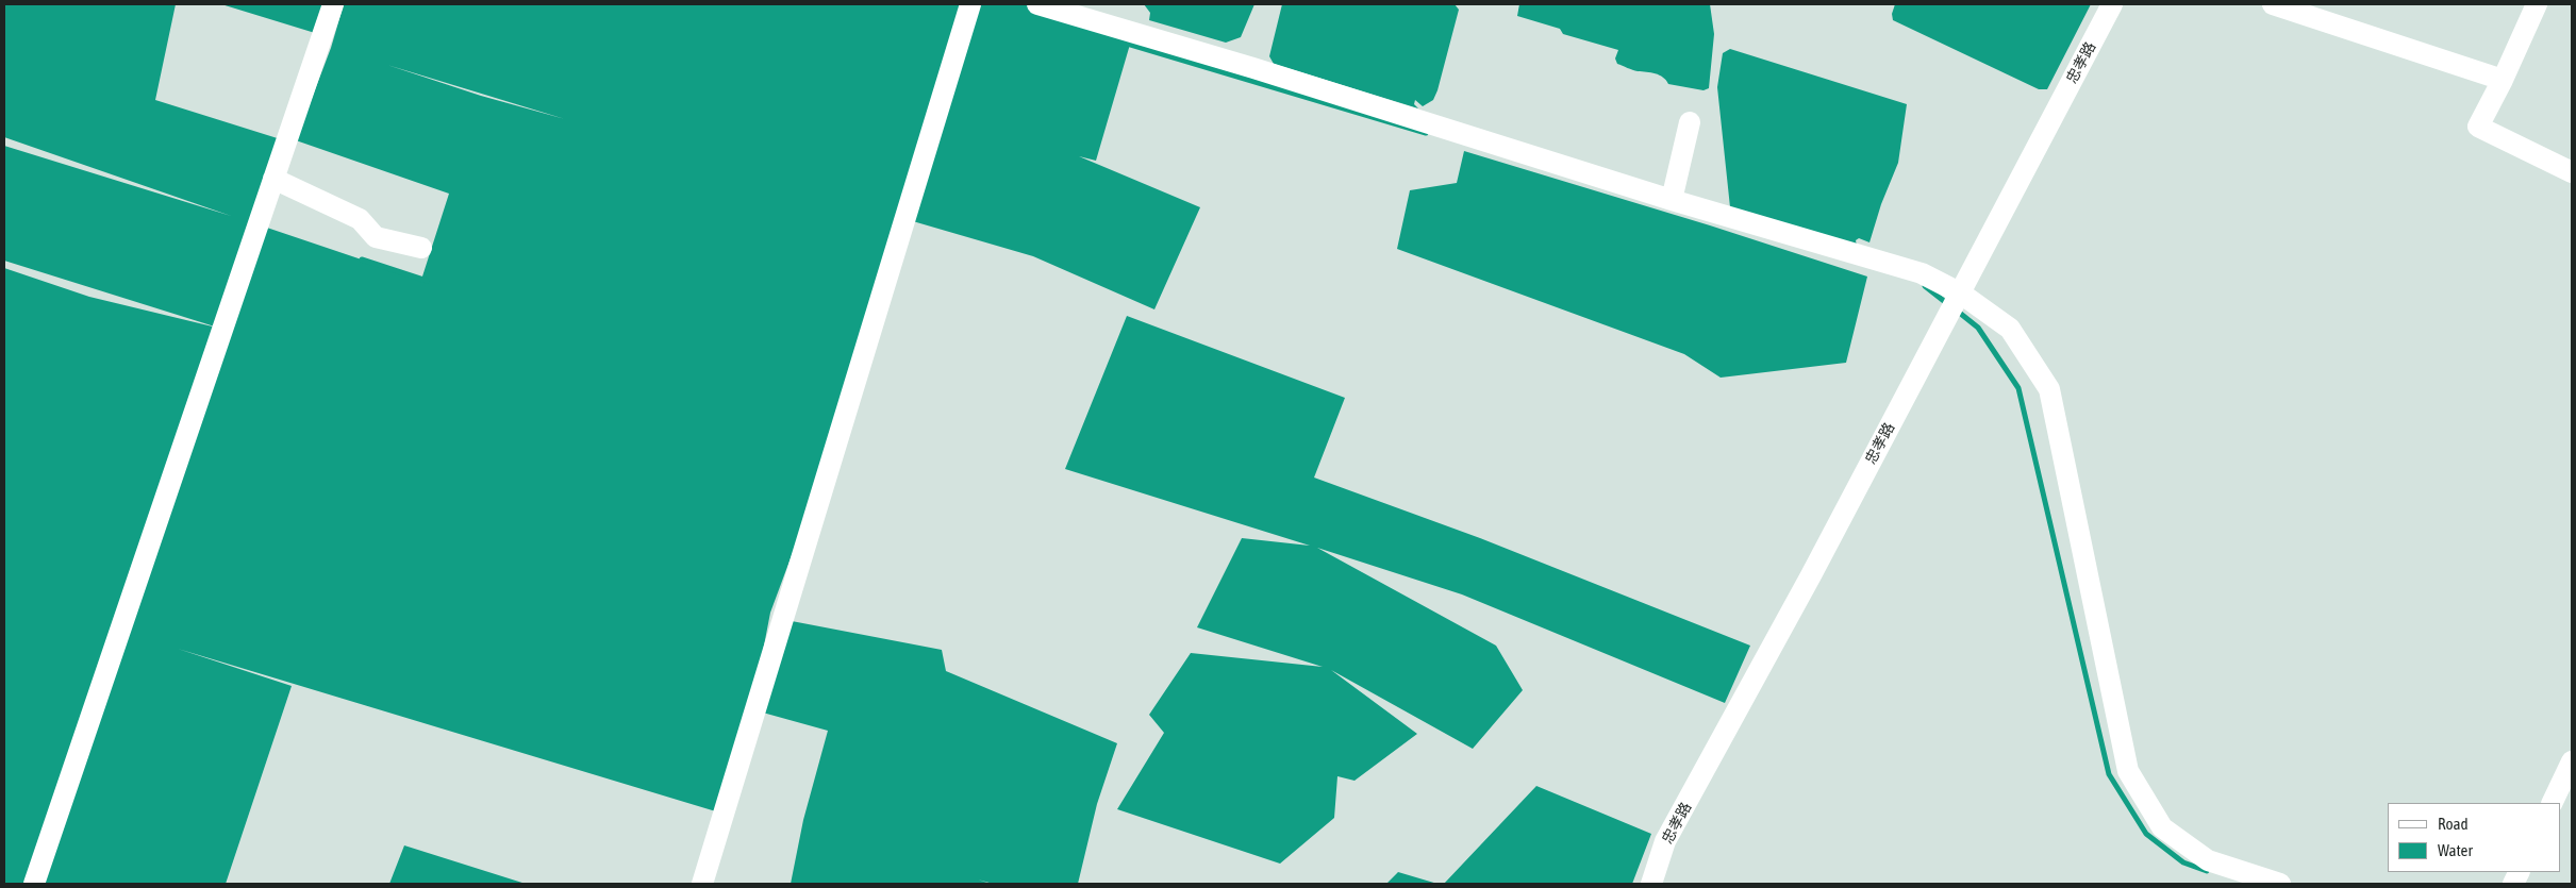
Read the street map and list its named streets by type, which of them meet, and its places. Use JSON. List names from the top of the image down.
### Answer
{
  "streets": {
    "street": ["忠孝路"]
  },
  "legend": ["Road", "Water"]
}
